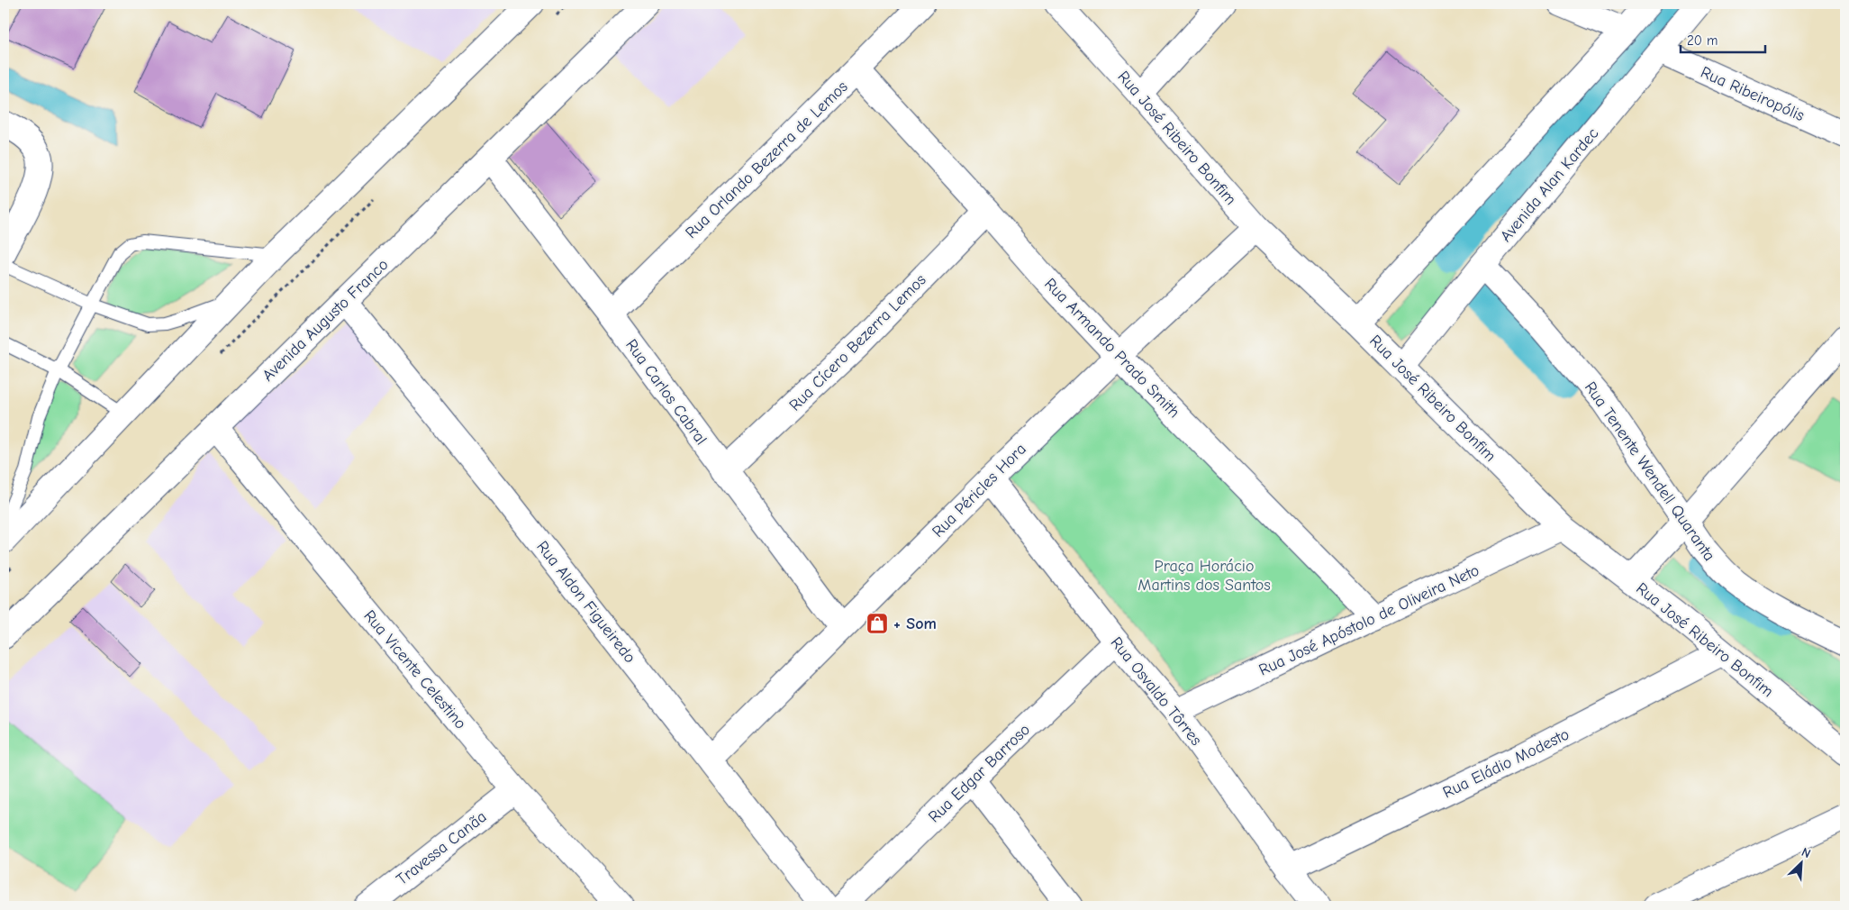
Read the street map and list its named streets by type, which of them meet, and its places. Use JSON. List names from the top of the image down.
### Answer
{
  "streets": {
    "street": [
      "Rua Ribeiropólis",
      "Rua José Ribeiro Bonfim",
      "Rua Orlando Bezerra de Lemos",
      "Avenida Alan Kardec",
      "Avenida Augusto Franco",
      "Rua Cícero Bezerra Lemos",
      "Rua Armando Prado Smith",
      "Rua Carlos Cabral",
      "Rua Tenente Wendell Quaranta",
      "Rua Péricles Hora",
      "Rua Aldon Figueiredo",
      "Rua José Apóstolo de Oliveira Neto",
      "Rua Vicente Celestino",
      "Rua Osvaldo Tôrres",
      "Rua Eládio Modesto",
      "Rua Edgar Barroso",
      "Travessa Canãa"
    ]
  },
  "crossings": [
    ["Rua Ribeiropólis", "Avenida Alan Kardec"],
    ["Rua José Ribeiro Bonfim", "Avenida Alan Kardec"],
    ["Rua José Ribeiro Bonfim", "Rua Péricles Hora"],
    ["Rua José Ribeiro Bonfim", "Rua José Apóstolo de Oliveira Neto"],
    ["Rua José Ribeiro Bonfim", "Rua Eládio Modesto"],
    ["Rua Orlando Bezerra de Lemos", "Rua Armando Prado Smith"],
    ["Rua Orlando Bezerra de Lemos", "Rua Carlos Cabral"],
    ["Avenida Alan Kardec", "Rua Tenente Wendell Quaranta"],
    ["Avenida Augusto Franco", "Rua Carlos Cabral"],
    ["Avenida Augusto Franco", "Rua Aldon Figueiredo"],
    ["Avenida Augusto Franco", "Rua Vicente Celestino"],
    ["Rua Cícero Bezerra Lemos", "Rua Armando Prado Smith"],
    ["Rua Cícero Bezerra Lemos", "Rua Carlos Cabral"],
    ["Rua Armando Prado Smith", "Rua Péricles Hora"],
    ["Rua Armando Prado Smith", "Rua José Apóstolo de Oliveira Neto"],
    ["Rua Carlos Cabral", "Rua Péricles Hora"],
    ["Rua Péricles Hora", "Rua Aldon Figueiredo"],
    ["Rua Péricles Hora", "Rua Osvaldo Tôrres"],
    ["Rua José Apóstolo de Oliveira Neto", "Rua Osvaldo Tôrres"],
    ["Rua Vicente Celestino", "Travessa Canãa"],
    ["Rua Osvaldo Tôrres", "Rua Eládio Modesto"],
    ["Rua Osvaldo Tôrres", "Rua Edgar Barroso"]
  ],
  "parks": ["Praça Horácio Martins dos Santos"],
  "places": {
    "shop": ["+ Som"]
  },
  "scale_bar": "20 m",
  "north": "top right"
}
